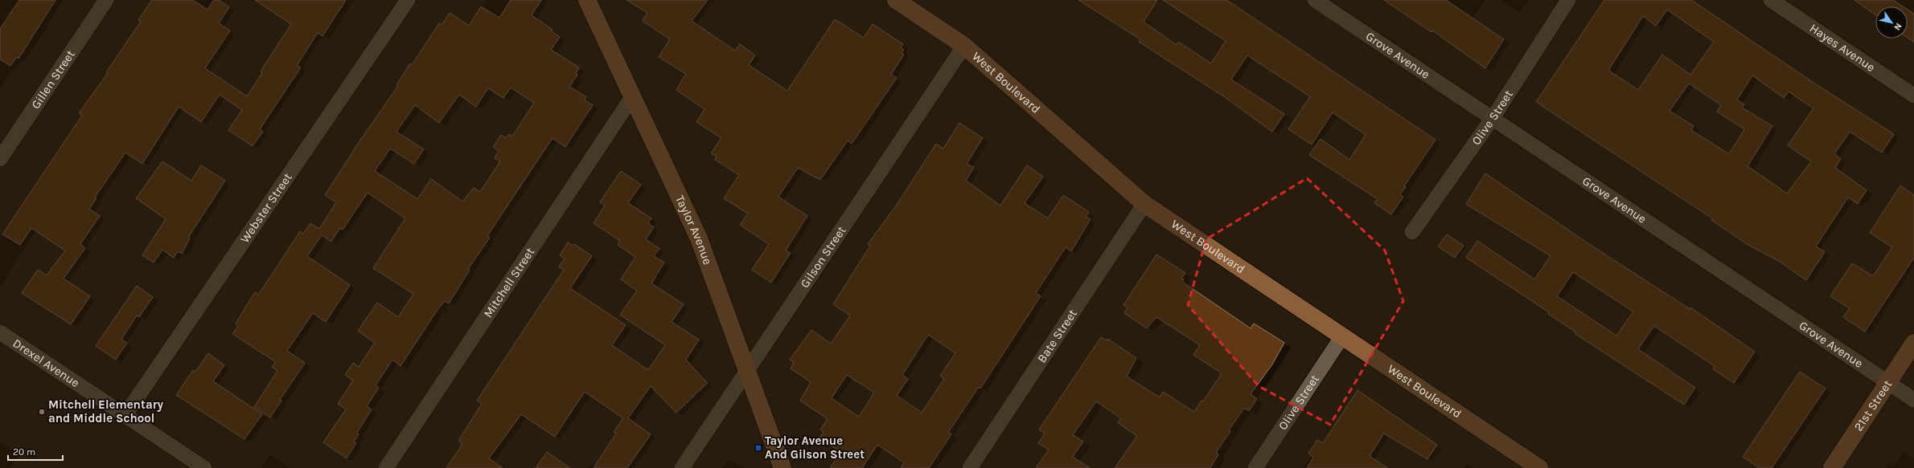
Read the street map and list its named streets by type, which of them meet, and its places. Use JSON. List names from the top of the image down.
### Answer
{
  "streets": {
    "street": [
      "Hayes Avenue",
      "Grove Avenue",
      "Gillen Street",
      "West Boulevard",
      "Olive Street",
      "Webster Street",
      "Taylor Avenue",
      "Gilson Street",
      "Mitchell Street",
      "Bate Street",
      "Drexel Avenue",
      "21st Street"
    ]
  },
  "crossings": [
    ["Grove Avenue", "Olive Street"],
    ["Grove Avenue", "21st Street"],
    ["West Boulevard", "Olive Street"],
    ["West Boulevard", "Gilson Street"],
    ["West Boulevard", "Bate Street"],
    ["Webster Street", "Drexel Avenue"],
    ["Taylor Avenue", "Gilson Street"],
    ["Taylor Avenue", "Mitchell Street"]
  ],
  "places": {
    "other": ["Mitchell Elementary and Middle School"],
    "transit": ["Taylor Avenue And Gilson Street"]
  },
  "scale_bar": "20 m",
  "north": "bottom right"
}
